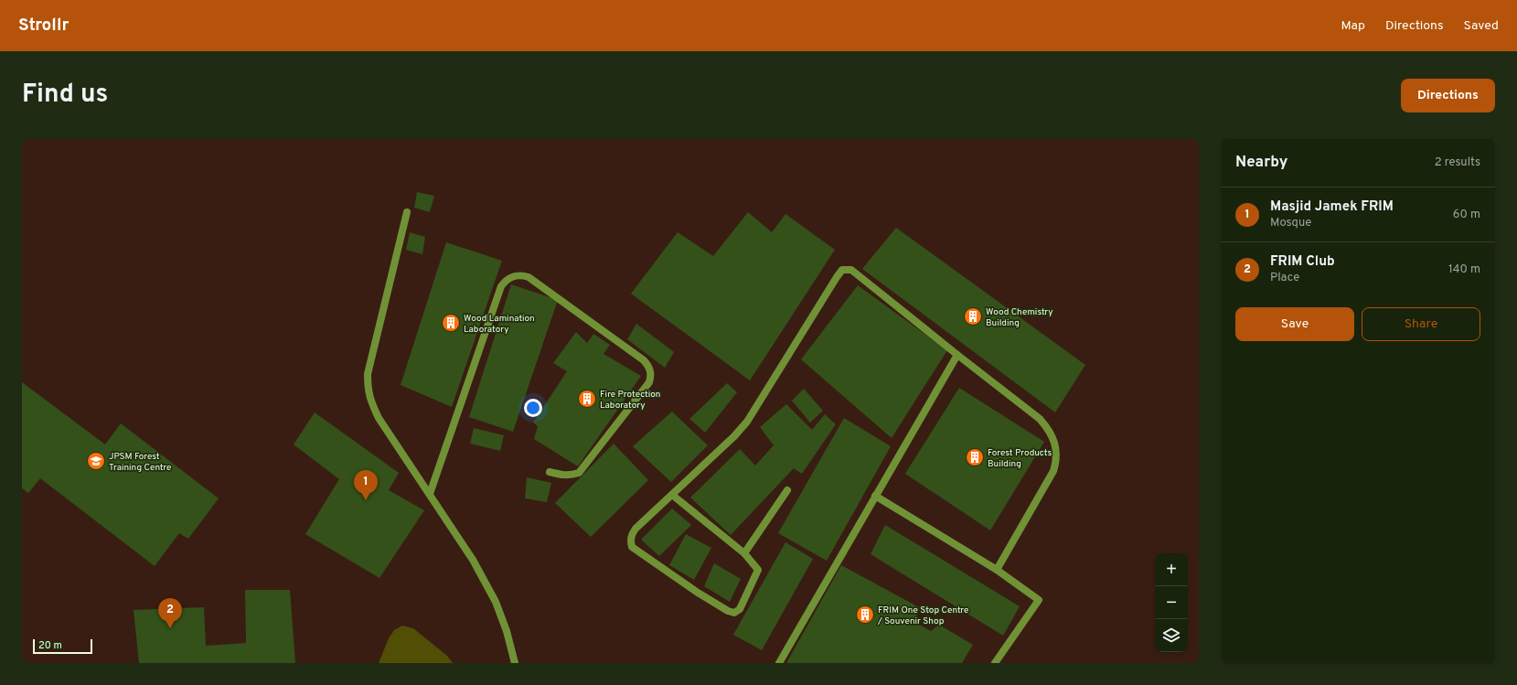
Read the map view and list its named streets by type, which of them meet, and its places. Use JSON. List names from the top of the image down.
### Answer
{
  "places": {
    "building": [
      "Wood Chemistry Building",
      "Wood Lamination Laboratory",
      "Fire Protection Laboratory",
      "Forest Products Building",
      "FRIM One Stop Centre / Souvenir Shop"
    ],
    "school or university": ["JPSM Forest Training Centre"]
  },
  "scale_bar": "20 m",
  "page": {
    "header": "Strollr",
    "nav": ["Map", "Directions", "Saved"],
    "title": "Find us",
    "buttons": [
      "Directions",
      ["Save", "Share"]
    ],
    "heading": ["Nearby", "2 results"],
    "list": [
      {
        "mark": "1",
        "name": "Masjid Jamek FRIM",
        "note": "Mosque",
        "value": "60 m"
      },
      {
        "mark": "2",
        "name": "FRIM Club",
        "note": "Place",
        "value": "140 m"
      }
    ],
    "pins": ["1", "2"],
    "map_buttons": ["+", "−"],
    "scale": "20 m"
  }
}
